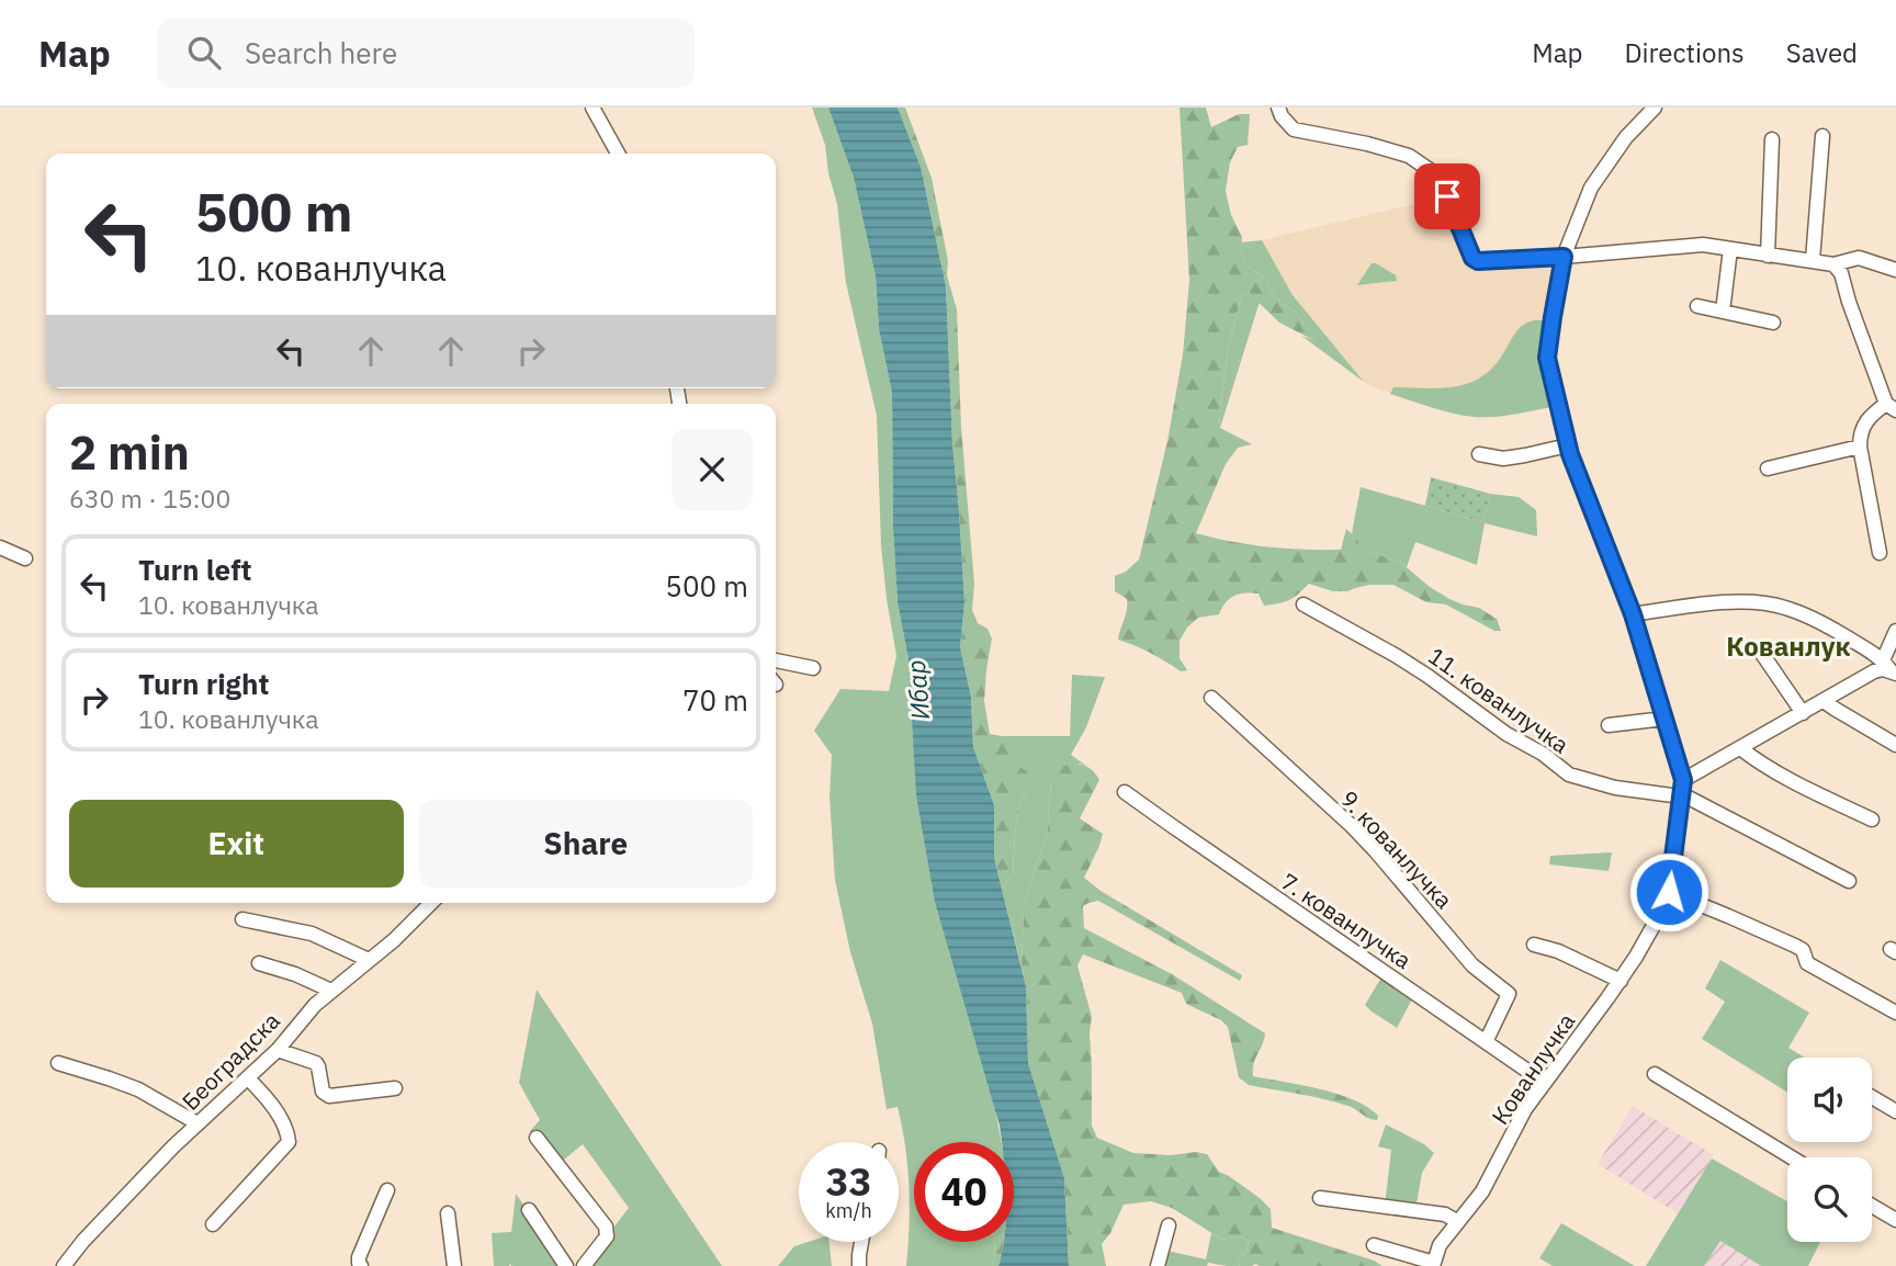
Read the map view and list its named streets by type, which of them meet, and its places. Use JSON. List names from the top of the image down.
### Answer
{
  "streets": {
    "street": [
      "11. кованлучка",
      "9. кованлучка",
      "7. кованлучка",
      "Београдска",
      "Кованлучка"
    ]
  },
  "crossings": [
    ["11. кованлучка", "Кованлучка"],
    ["9. кованлучка", "7. кованлучка"],
    ["7. кованлучка", "Кованлучка"]
  ],
  "districts": ["Кованлук"],
  "water": ["Ибар"],
  "page": {
    "header": "Map",
    "search": "Search here",
    "nav": ["Map", "Directions", "Saved"],
    "turn": ["500 m", "10. кованлучка"],
    "heading": ["2 min", "630 m · 15:00"],
    "list": [
      {
        "name": "Turn left",
        "note": "10. кованлучка",
        "value": "500 m"
      },
      {
        "name": "Turn right",
        "note": "10. кованлучка",
        "value": "70 m"
      }
    ],
    "buttons": ["Exit", "Share"],
    "speed": "33 km/h",
    "limit": "40"
  }
}
